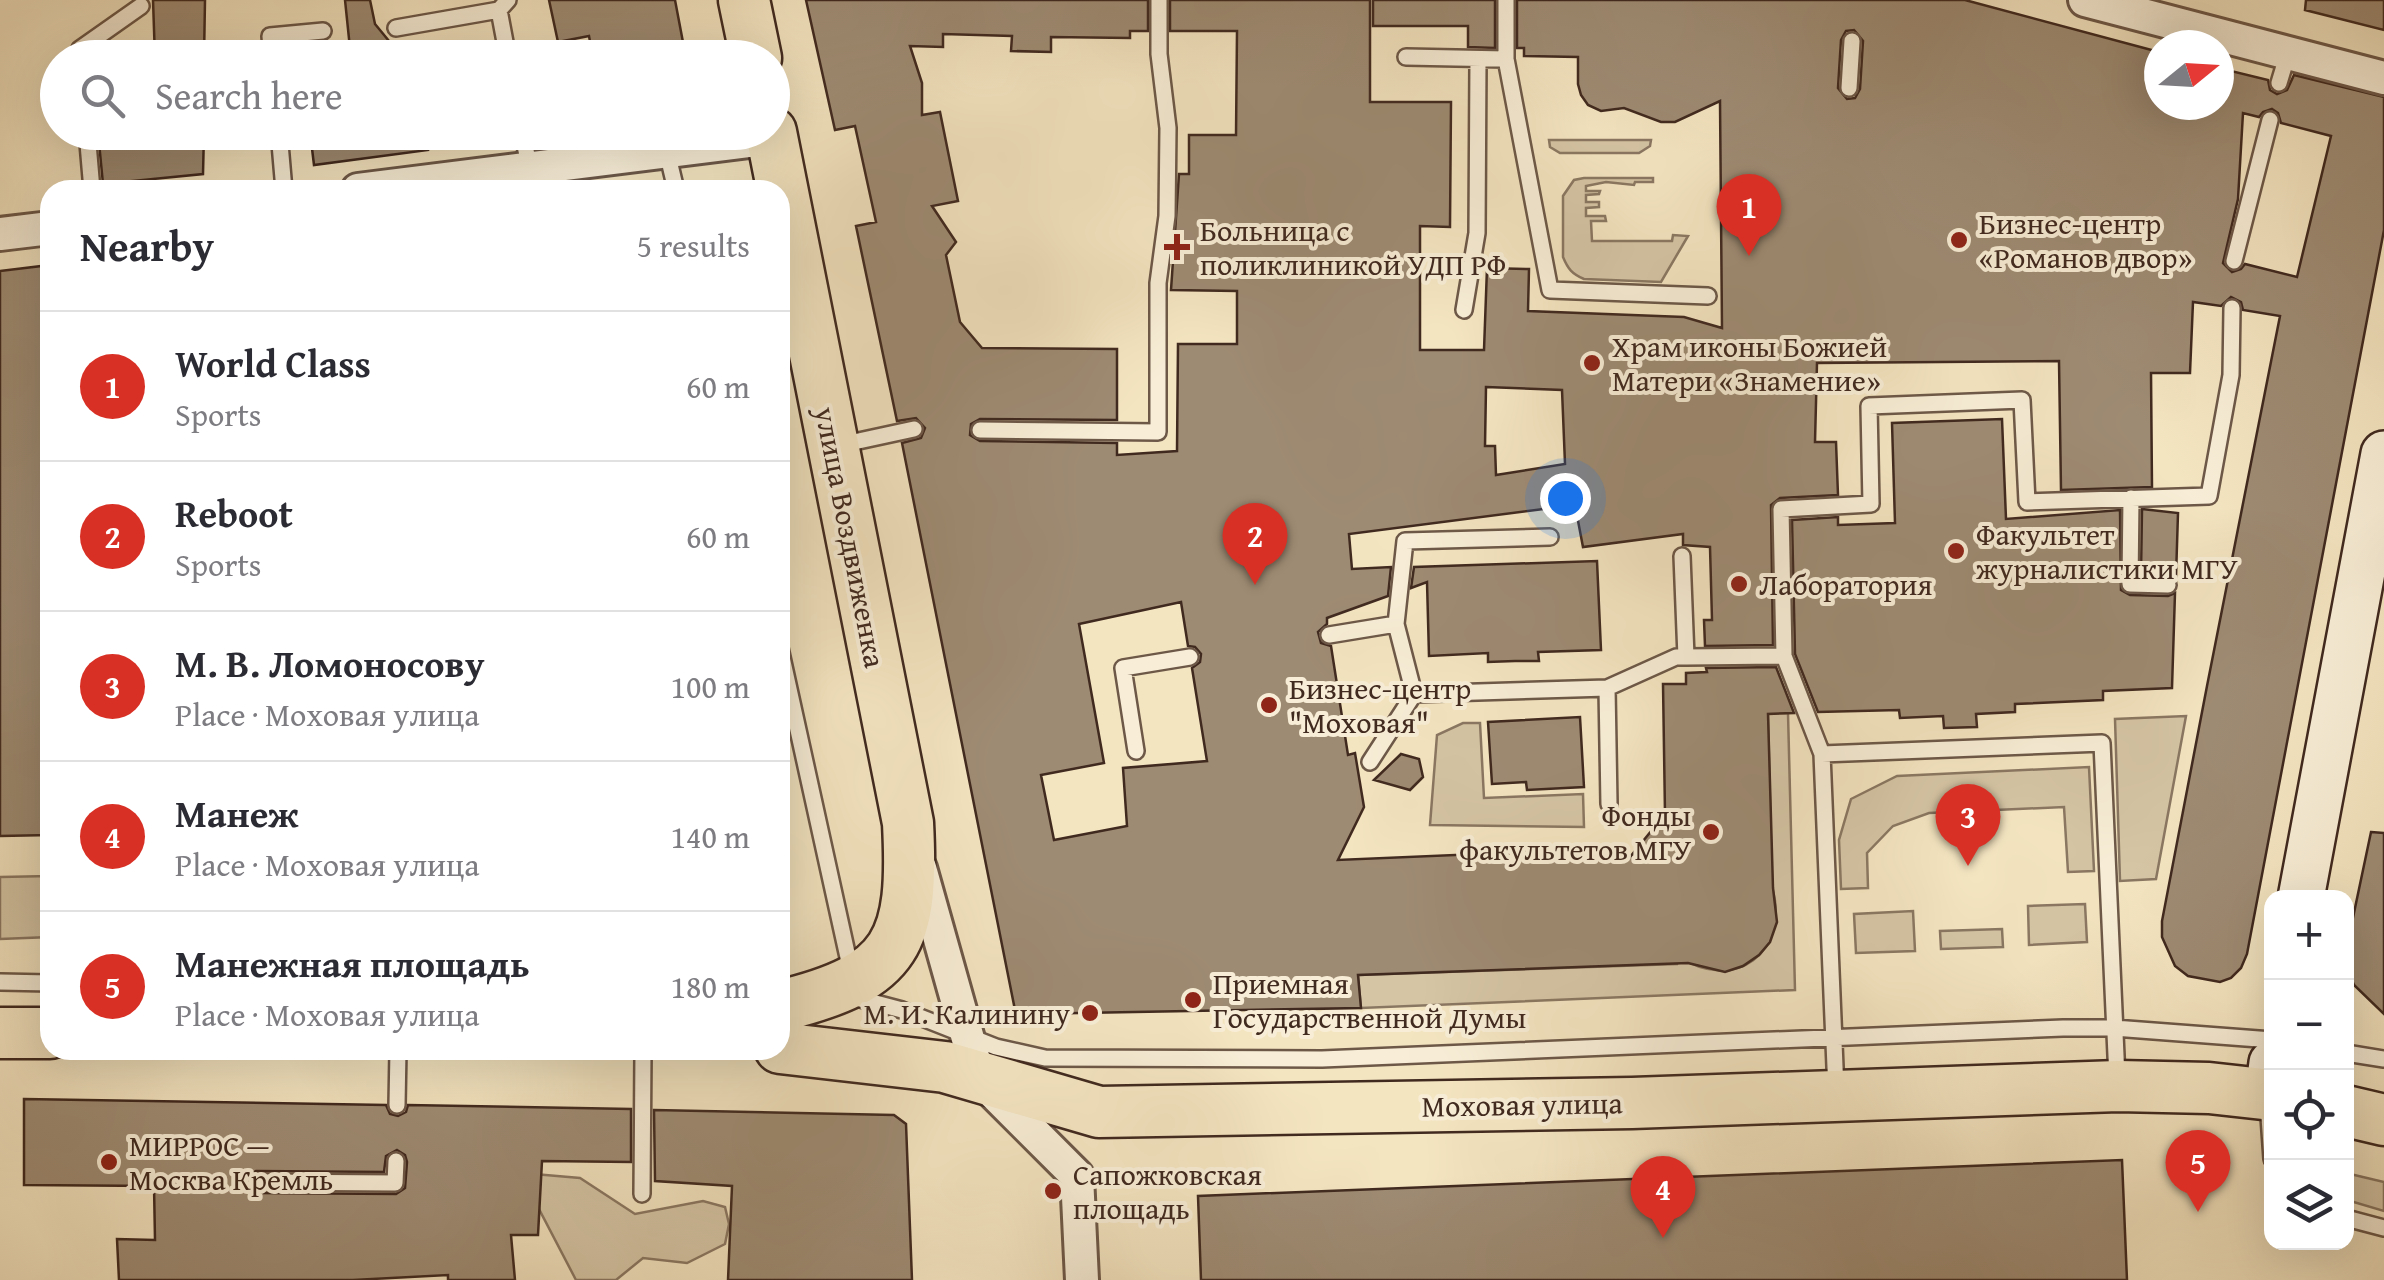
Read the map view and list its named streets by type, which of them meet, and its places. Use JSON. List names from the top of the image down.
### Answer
{
  "streets": {
    "main road": ["улица Воздвиженка", "Моховая улица"]
  },
  "crossings": [
    ["улица Воздвиженка", "Моховая улица"]
  ],
  "places": {
    "other": [
      "Бизнес-центр «Романов двор»",
      "Храм иконы Божией Матери «Знамение»",
      "Факультет журналистики МГУ",
      "Лаборатория",
      "Бизнес-центр \"Моховая\"",
      "Фонды факультетов МГУ",
      "Приемная Государственной Думы",
      "М. И. Калинину",
      "МИРРОС — Москва Кремль",
      "Сапожковская площадь"
    ],
    "health": ["Больница с поликлиникой УДП РФ"]
  },
  "north": "right",
  "page": {
    "search": "Search here",
    "pins": [
      "1",
      "2",
      "3",
      "5",
      "4"
    ],
    "heading": ["Nearby", "5 results"],
    "list": [
      {
        "mark": "1",
        "name": "World Class",
        "note": "Sports",
        "value": "60 m"
      },
      {
        "mark": "2",
        "name": "Reboot",
        "note": "Sports",
        "value": "60 m"
      },
      {
        "mark": "3",
        "name": "М. В. Ломоносову",
        "note": "Place · Моховая улица",
        "value": "100 m"
      },
      {
        "mark": "4",
        "name": "Манеж",
        "note": "Place · Моховая улица",
        "value": "140 m"
      },
      {
        "mark": "5",
        "name": "Манежная площадь",
        "note": "Place · Моховая улица",
        "value": "180 m"
      }
    ],
    "map_buttons": ["+", "−"]
  }
}
